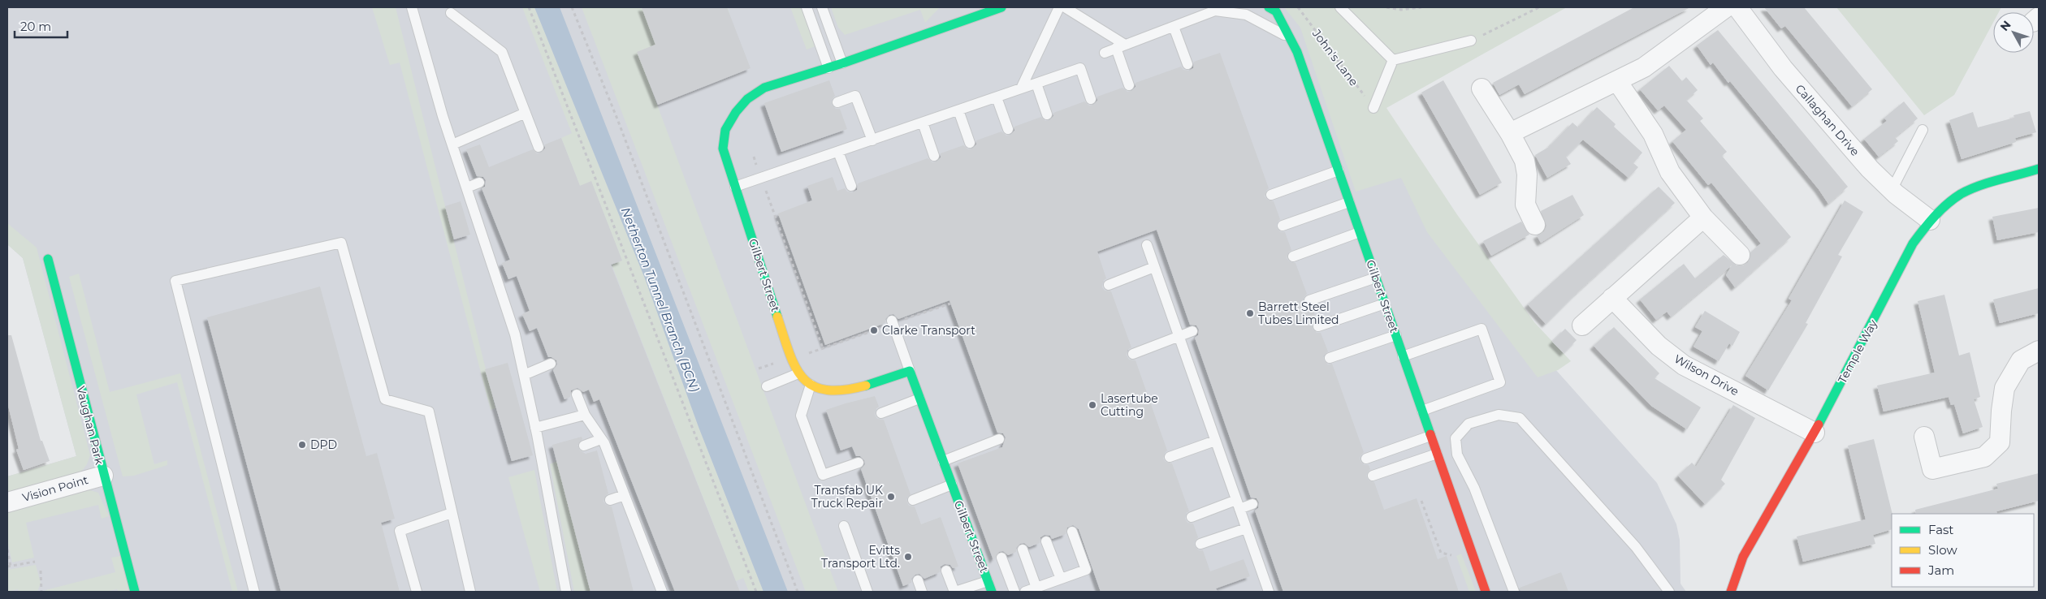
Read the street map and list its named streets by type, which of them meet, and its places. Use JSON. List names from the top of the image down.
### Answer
{
  "streets": {
    "street": [
      "Callaghan Drive",
      "Gilbert Street",
      "Temple Way",
      "Wilson Drive",
      "Vaughan Park",
      "Vision Point"
    ],
    "path": ["John's Lane"]
  },
  "crossings": [
    ["Callaghan Drive", "Temple Way"],
    ["Temple Way", "Wilson Drive"],
    ["Vaughan Park", "Vision Point"]
  ],
  "water": ["Netherton Tunnel Branch (BCN)"],
  "places": [
    "Barrett Steel Tubes Limited",
    "Clarke Transport",
    "Lasertube Cutting",
    "DPD",
    "Transfab UK Truck Repair",
    "Evitts Transport Ltd."
  ],
  "legend": ["Fast", "Slow", "Jam"],
  "scale_bar": "20 m",
  "north": "top left"
}
